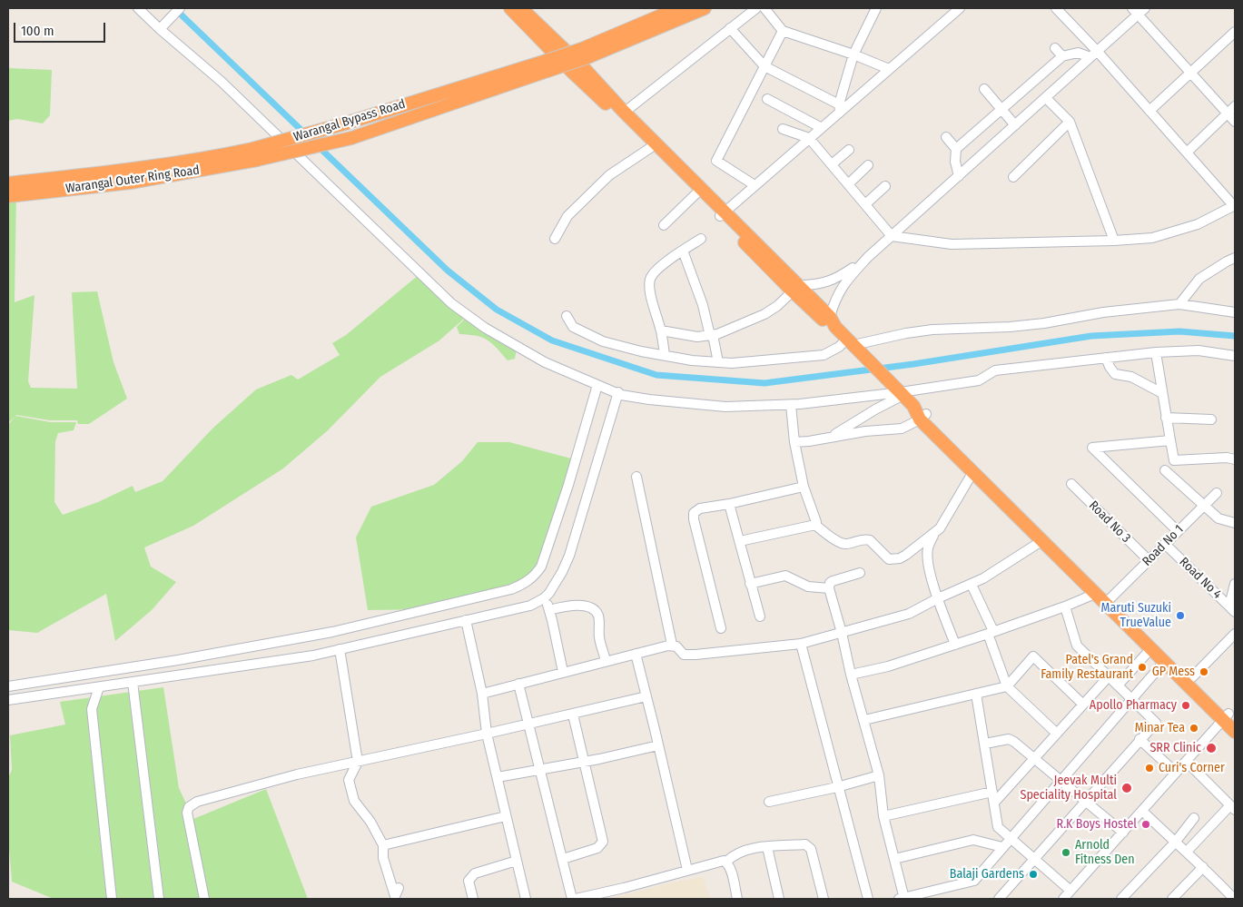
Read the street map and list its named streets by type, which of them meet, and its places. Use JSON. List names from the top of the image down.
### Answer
{
  "streets": {
    "highway": ["Warangal Bypass Road", "Warangal Outer Ring Road"],
    "street": ["Road No 3", "Road No 1", "Road No 4"]
  },
  "crossings": [
    ["Warangal Bypass Road", "Warangal Outer Ring Road"],
    ["Road No 3", "Road No 1"],
    ["Road No 1", "Road No 4"]
  ],
  "places": [
    "Maruti Suzuki TrueValue",
    "Patel's Grand Family Restaurant",
    "GP Mess",
    "Apollo Pharmacy",
    "Minar Tea",
    "SRR Clinic",
    "Curi's Corner",
    "Jeevak Multi Speciality Hospital",
    "R.K Boys Hostel",
    "Arnold Fitness Den",
    "Balaji Gardens"
  ],
  "scale_bar": "100 m"
}
